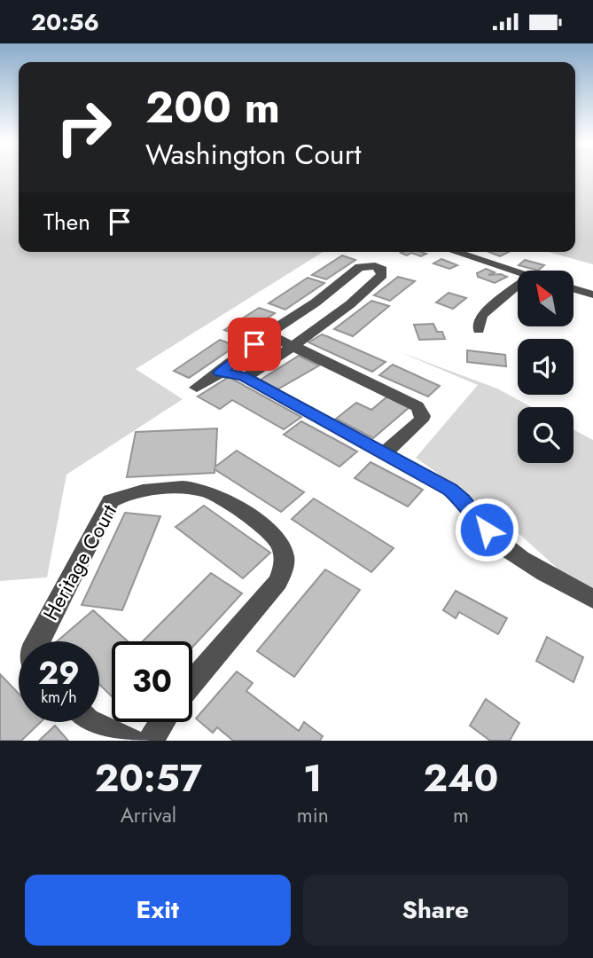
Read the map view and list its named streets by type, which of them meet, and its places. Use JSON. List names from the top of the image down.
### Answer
{
  "streets": {
    "street": ["Heritage Court"]
  },
  "north": "top left",
  "page": {
    "status": "20:56",
    "turn": ["200 m", "Washington Court"],
    "then": "Then",
    "speed": "29 km/h",
    "limit": "30",
    "eta": [
      "20:57",
      "Arrival",
      "1",
      "min",
      "240",
      "m"
    ],
    "buttons": ["Exit", "Share"]
  }
}
